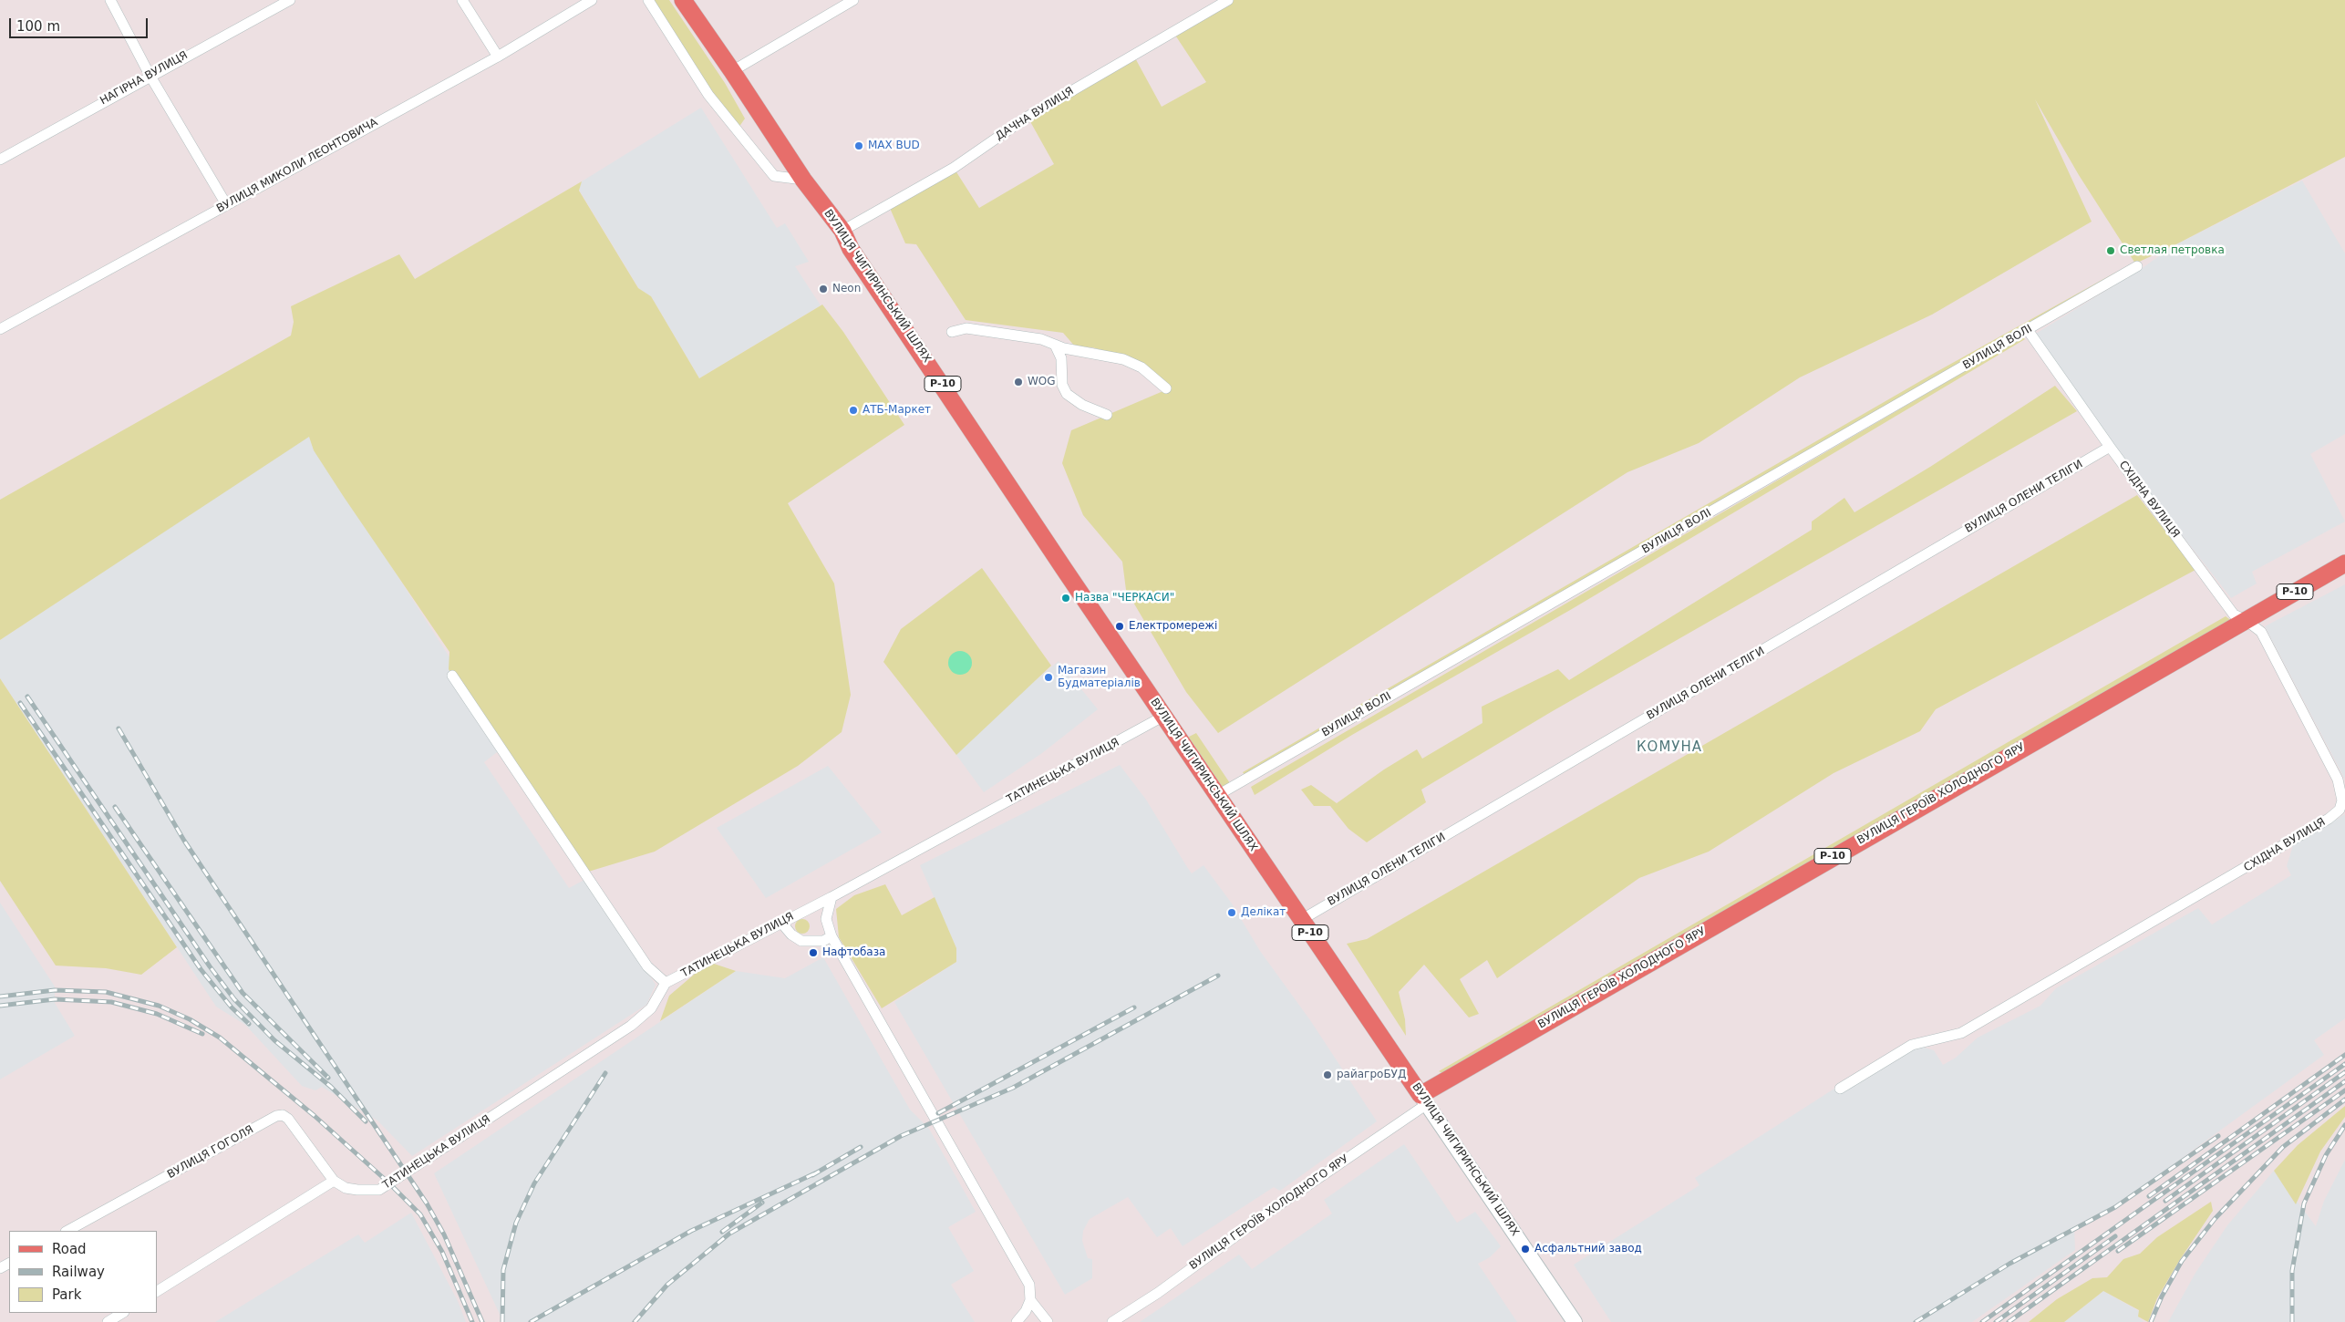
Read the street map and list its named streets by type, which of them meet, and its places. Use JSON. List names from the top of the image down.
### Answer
{
  "streets": {
    "main road": ["ВУЛИЦЯ ЧИГИРИНСЬКИЙ ШЛЯХ", "Р-10", "ВУЛИЦЯ ГЕРОЇВ ХОЛОДНОГО ЯРУ"],
    "street": [
      "НАГІРНА ВУЛИЦЯ",
      "ДАЧНА ВУЛИЦЯ",
      "ВУЛИЦЯ МИКОЛИ ЛЕОНТОВИЧА",
      "ВУЛИЦЯ ВОЛІ",
      "ВУЛИЦЯ ОЛЕНИ ТЕЛІГИ",
      "СХІДНА ВУЛИЦЯ",
      "ТАТИНЕЦЬКА ВУЛИЦЯ",
      "ВУЛИЦЯ ГОГОЛЯ"
    ]
  },
  "crossings": [
    ["ДАЧНА ВУЛИЦЯ", "ВУЛИЦЯ ЧИГИРИНСЬКИЙ ШЛЯХ"],
    ["ВУЛИЦЯ ЧИГИРИНСЬКИЙ ШЛЯХ", "ВУЛИЦЯ ВОЛІ"],
    ["ВУЛИЦЯ ЧИГИРИНСЬКИЙ ШЛЯХ", "ВУЛИЦЯ ОЛЕНИ ТЕЛІГИ"],
    ["ВУЛИЦЯ ЧИГИРИНСЬКИЙ ШЛЯХ", "ТАТИНЕЦЬКА ВУЛИЦЯ"],
    ["ВУЛИЦЯ ЧИГИРИНСЬКИЙ ШЛЯХ", "ВУЛИЦЯ ГЕРОЇВ ХОЛОДНОГО ЯРУ"],
    ["ВУЛИЦЯ ВОЛІ", "СХІДНА ВУЛИЦЯ"],
    ["ВУЛИЦЯ ОЛЕНИ ТЕЛІГИ", "СХІДНА ВУЛИЦЯ"],
    ["СХІДНА ВУЛИЦЯ", "ВУЛИЦЯ ГЕРОЇВ ХОЛОДНОГО ЯРУ"],
    ["ТАТИНЕЦЬКА ВУЛИЦЯ", "ВУЛИЦЯ ГОГОЛЯ"]
  ],
  "districts": ["КОМУНА"],
  "places": [
    "MAX BUD",
    "Светлая петровка",
    "Neon",
    "WOG",
    "АТБ-Маркет",
    "Назва \"ЧЕРКАСИ\"",
    "Електромережі",
    "Магазин Будматеріалів",
    "Делікат",
    "Нафтобаза",
    "райагроБУД",
    "Асфальтний завод"
  ],
  "legend": ["Road", "Railway", "Park"],
  "scale_bar": "100 m"
}
